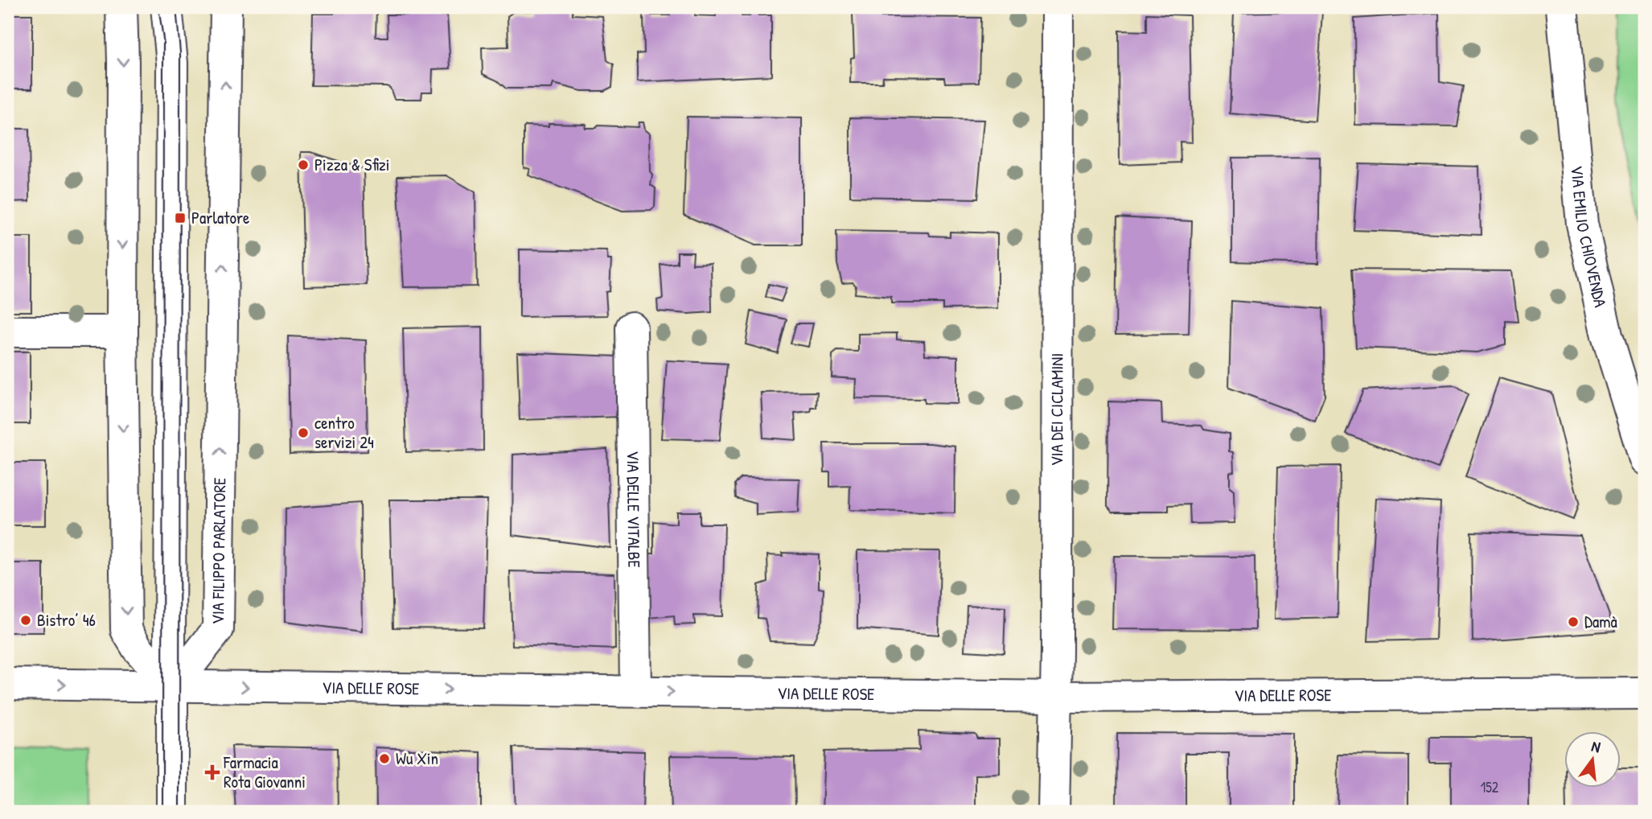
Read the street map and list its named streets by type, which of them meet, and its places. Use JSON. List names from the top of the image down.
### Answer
{
  "streets": {
    "street": [
      "VIA EMILIO CHIOVENDA",
      "VIA DEI CICLAMINI",
      "VIA DELLE VITALBE",
      "VIA FILIPPO PARLATORE",
      "VIA DELLE ROSE"
    ]
  },
  "crossings": [
    ["VIA DEI CICLAMINI", "VIA DELLE ROSE"],
    ["VIA DELLE VITALBE", "VIA DELLE ROSE"],
    ["VIA FILIPPO PARLATORE", "VIA DELLE ROSE"]
  ],
  "one_way": ["VIA DELLE ROSE"],
  "places": {
    "other": [
      "Pizza & Sfizi",
      "centro servizi 24",
      "Bistro’ 46",
      "Damà",
      "Wu Xin"
    ],
    "transit": ["Parlatore"],
    "health": ["Farmacia Rota Giovanni"]
  },
  "house_numbers": ["152"],
  "north": "top"
}
